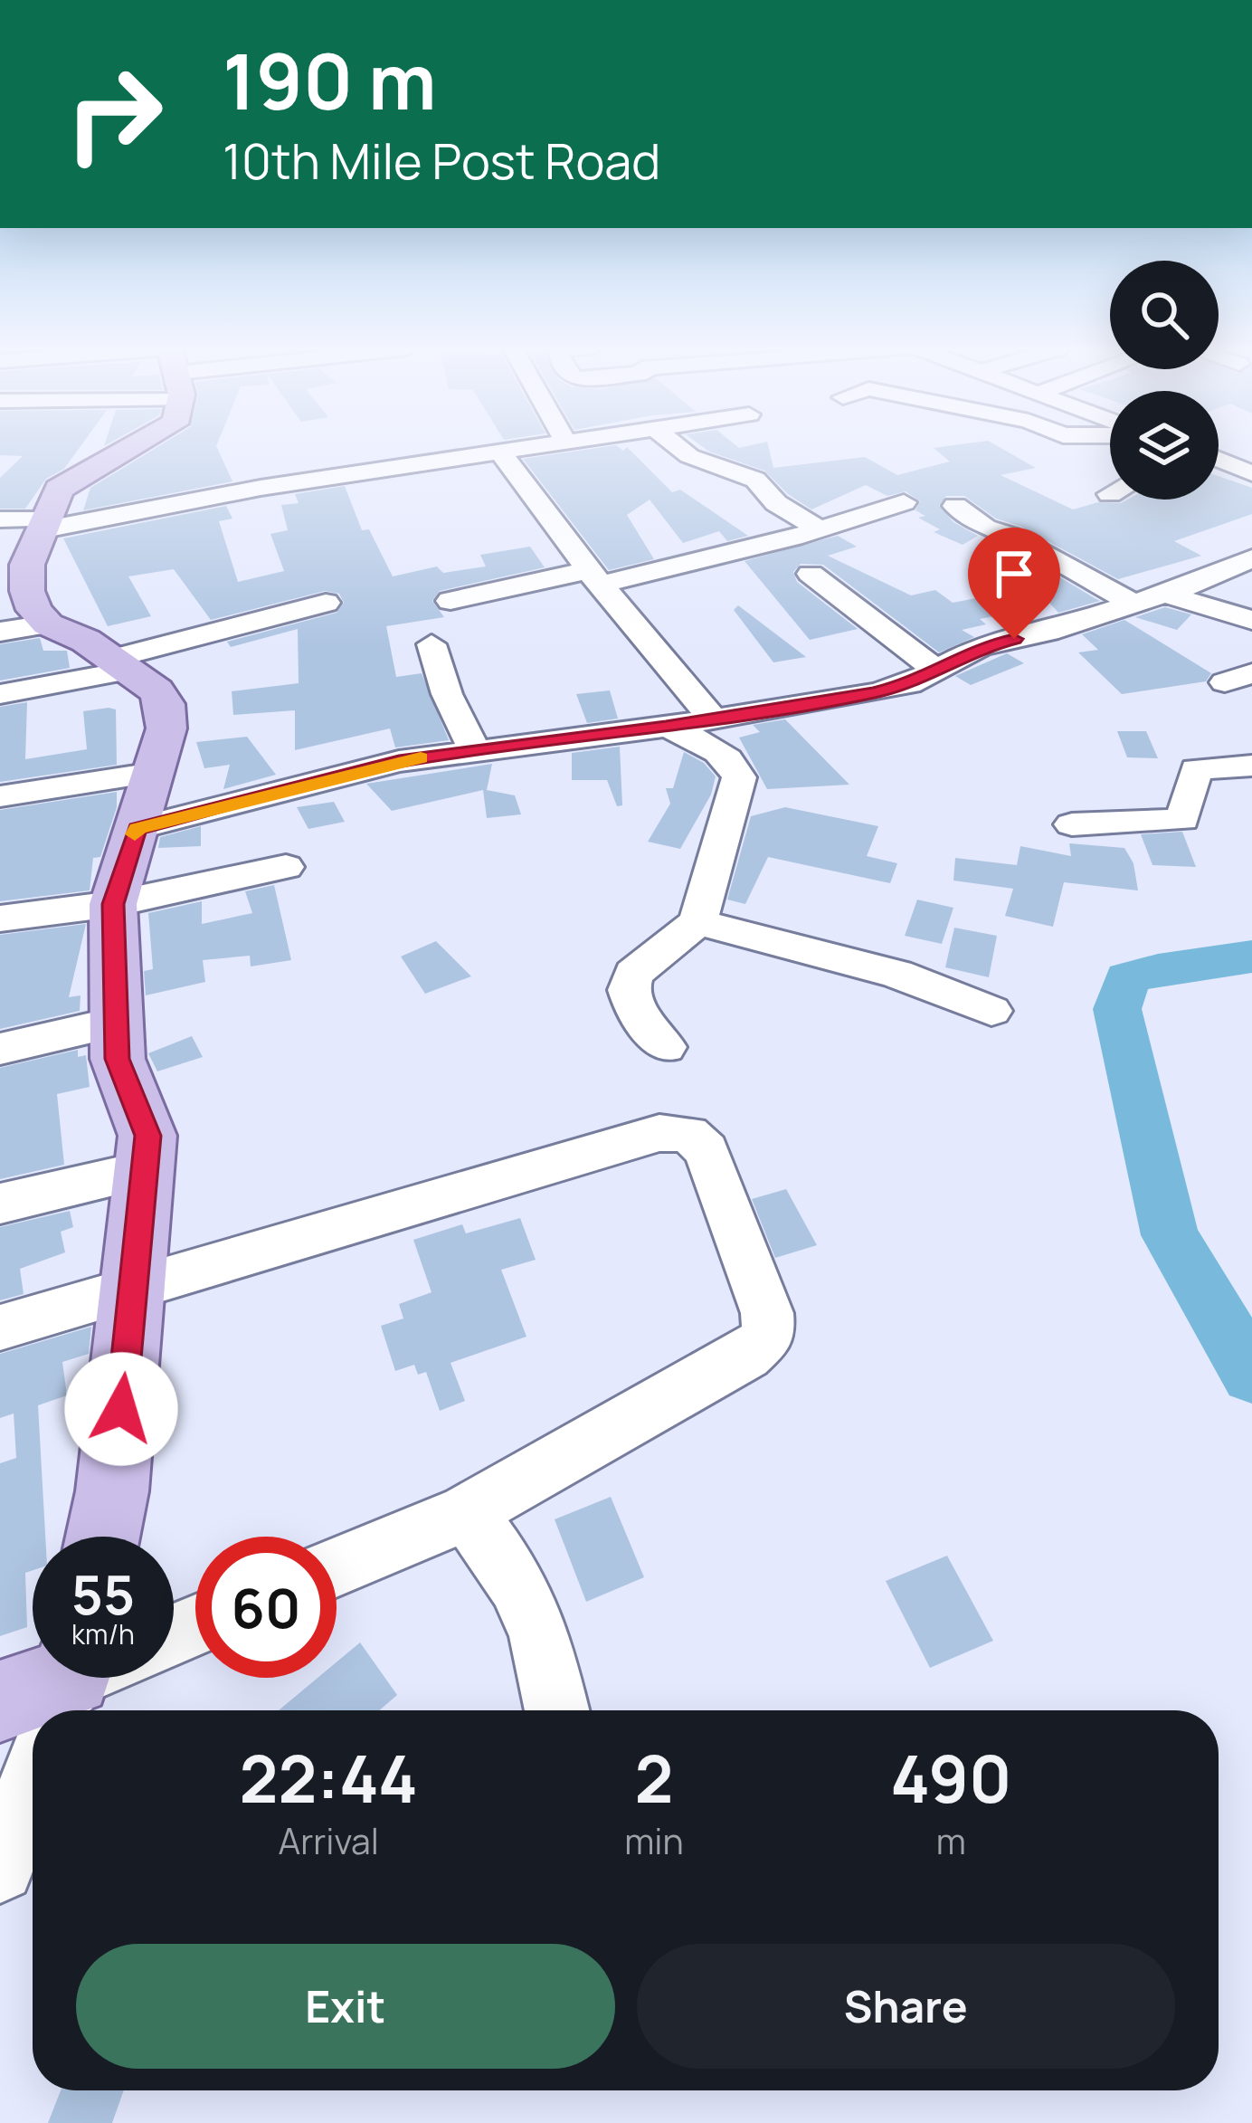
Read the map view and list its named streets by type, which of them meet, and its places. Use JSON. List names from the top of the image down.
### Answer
{
  "page": {
    "turn": ["190 m", "10th Mile Post Road"],
    "speed": "55 km/h",
    "limit": "60",
    "eta": [
      "22:44",
      "Arrival",
      "2",
      "min",
      "490",
      "m"
    ],
    "buttons": ["Exit", "Share"]
  }
}
